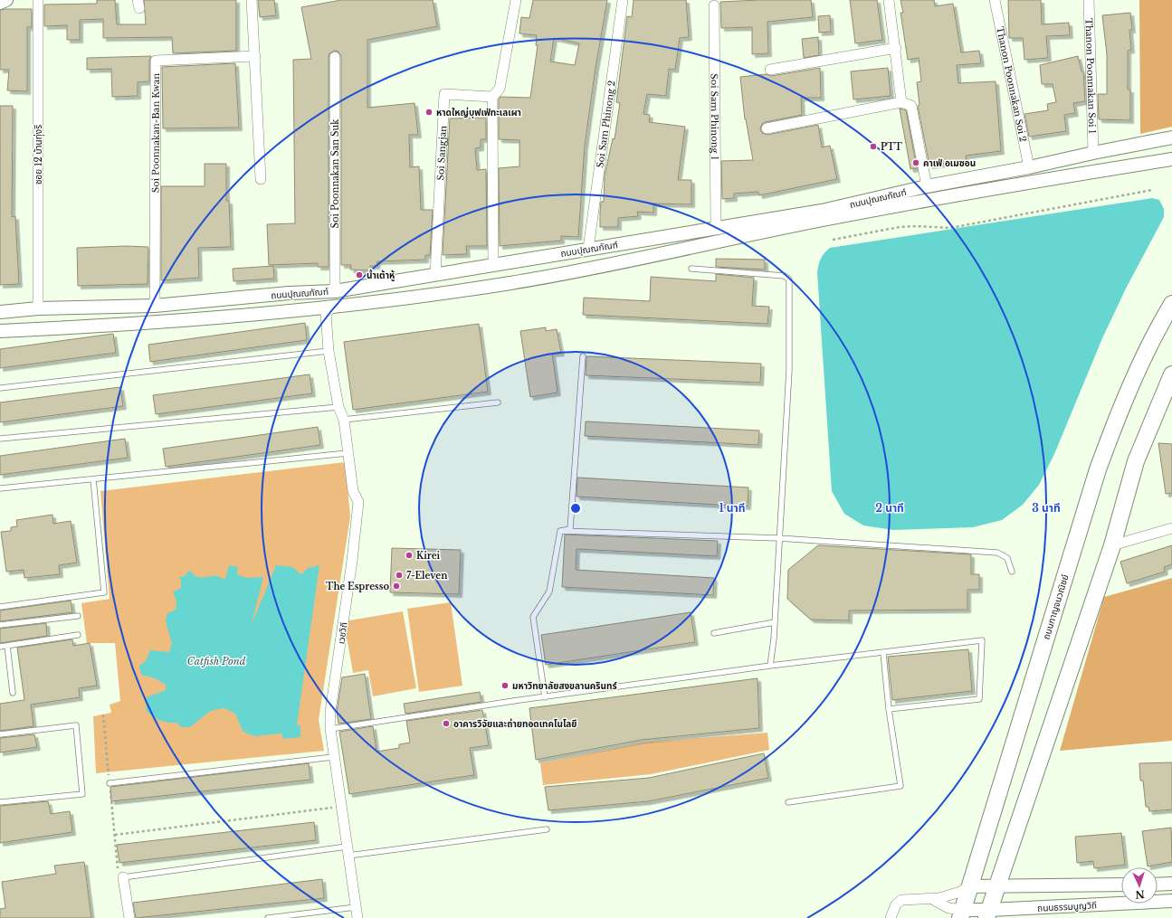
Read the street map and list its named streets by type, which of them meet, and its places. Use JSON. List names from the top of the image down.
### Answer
{
  "streets": {
    "main road": ["ถนนกาญจนวณิชย์"],
    "street": [
      "Thanon Poonnakan Soi 1",
      "Thanon Poonnakan Soi 2",
      "Soi Sam Phinong 1",
      "Soi Sam Phinong 2",
      "Soi Poonnakan-Ban Kwan",
      "Soi Sangjan",
      "ซอย 12 บ้านทุ่งรี",
      "Soi Poonnakan San Suk",
      "ถนนปุณณกัณฑ์",
      "เวชวิถี",
      "ถนนธรรมนูญวิถี"
    ]
  },
  "crossings": [
    ["Thanon Poonnakan Soi 1", "ถนนปุณณกัณฑ์"],
    ["Thanon Poonnakan Soi 2", "ถนนปุณณกัณฑ์"],
    ["Soi Sam Phinong 1", "ถนนปุณณกัณฑ์"],
    ["Soi Sam Phinong 2", "ถนนปุณณกัณฑ์"],
    ["Soi Poonnakan-Ban Kwan", "ถนนปุณณกัณฑ์"],
    ["Soi Sangjan", "ถนนปุณณกัณฑ์"],
    ["ซอย 12 บ้านทุ่งรี", "ถนนปุณณกัณฑ์"],
    ["Soi Poonnakan San Suk", "ถนนปุณณกัณฑ์"],
    ["ถนนปุณณกัณฑ์", "เวชวิถี"],
    ["ถนนกาญจนวณิชย์", "ถนนธรรมนูญวิถี"]
  ],
  "water": ["Catfish Pond"],
  "places": [
    "หาดใหญ่บุฟเฟ่ทะเลเผา",
    "PTT",
    "คาเฟ่ อเมซอน",
    "น้ำเต้าหู้",
    "Kirei",
    "7-Eleven",
    "The Espresso",
    "มหาวิทยาลัยสงขลานครินทร์",
    "อาคารวิจัยและถ่ายทอดเทคโนโลยี"
  ],
  "north": "bottom",
  "rings": ["1 นาที", "2 นาที", "3 นาที"]
}
